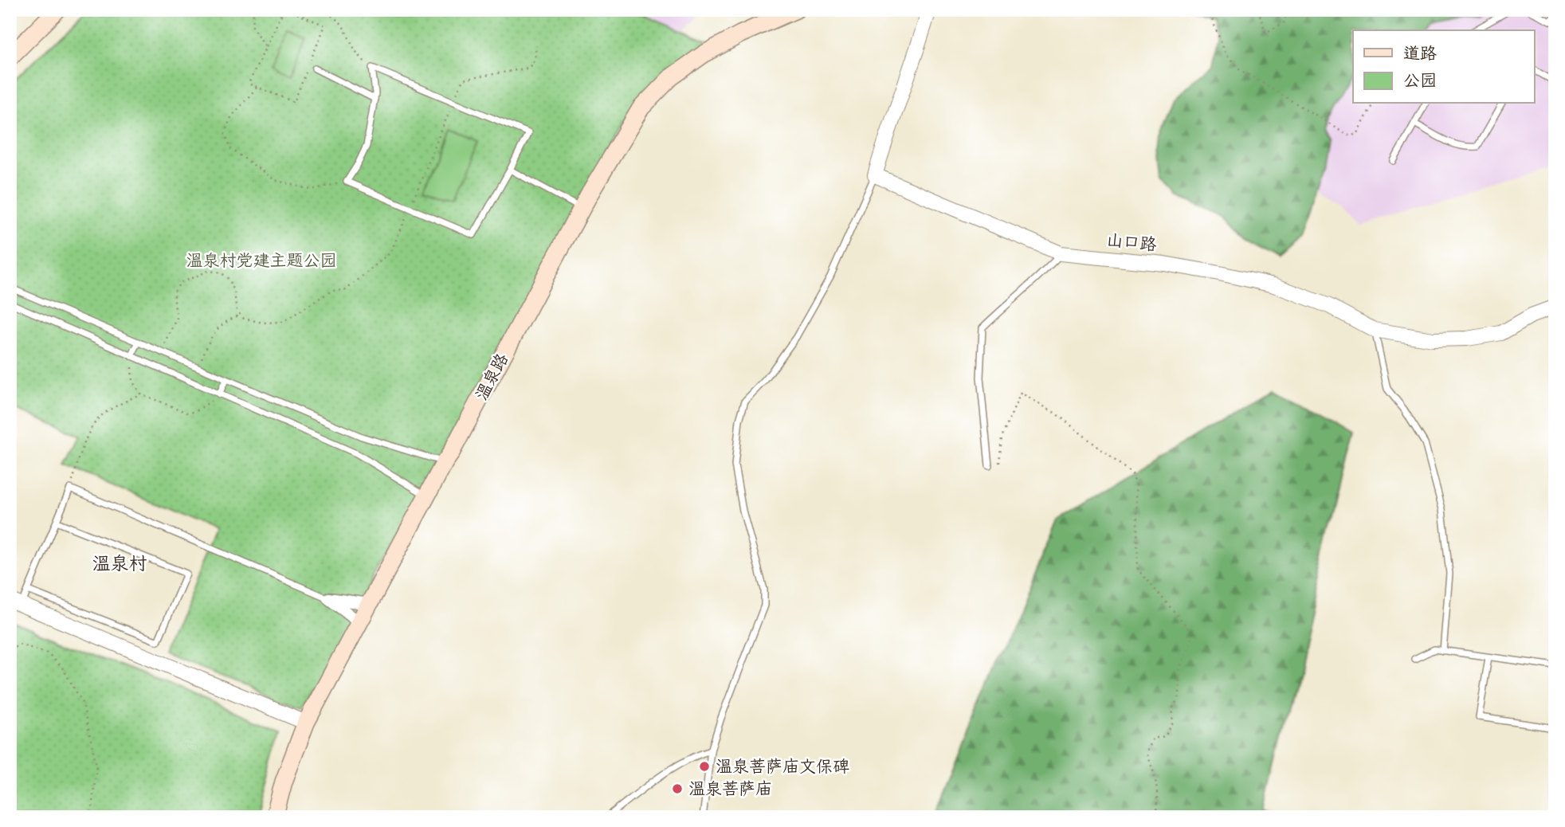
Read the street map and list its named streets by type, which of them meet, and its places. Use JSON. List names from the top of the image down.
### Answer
{
  "streets": {
    "main road": ["温泉路"],
    "street": ["山口路"]
  },
  "districts": ["温泉村"],
  "parks": ["温泉村党建主题公园"],
  "places": ["温泉菩萨庙文保碑", "温泉菩萨庙"],
  "legend": ["道路", "公园"]
}
